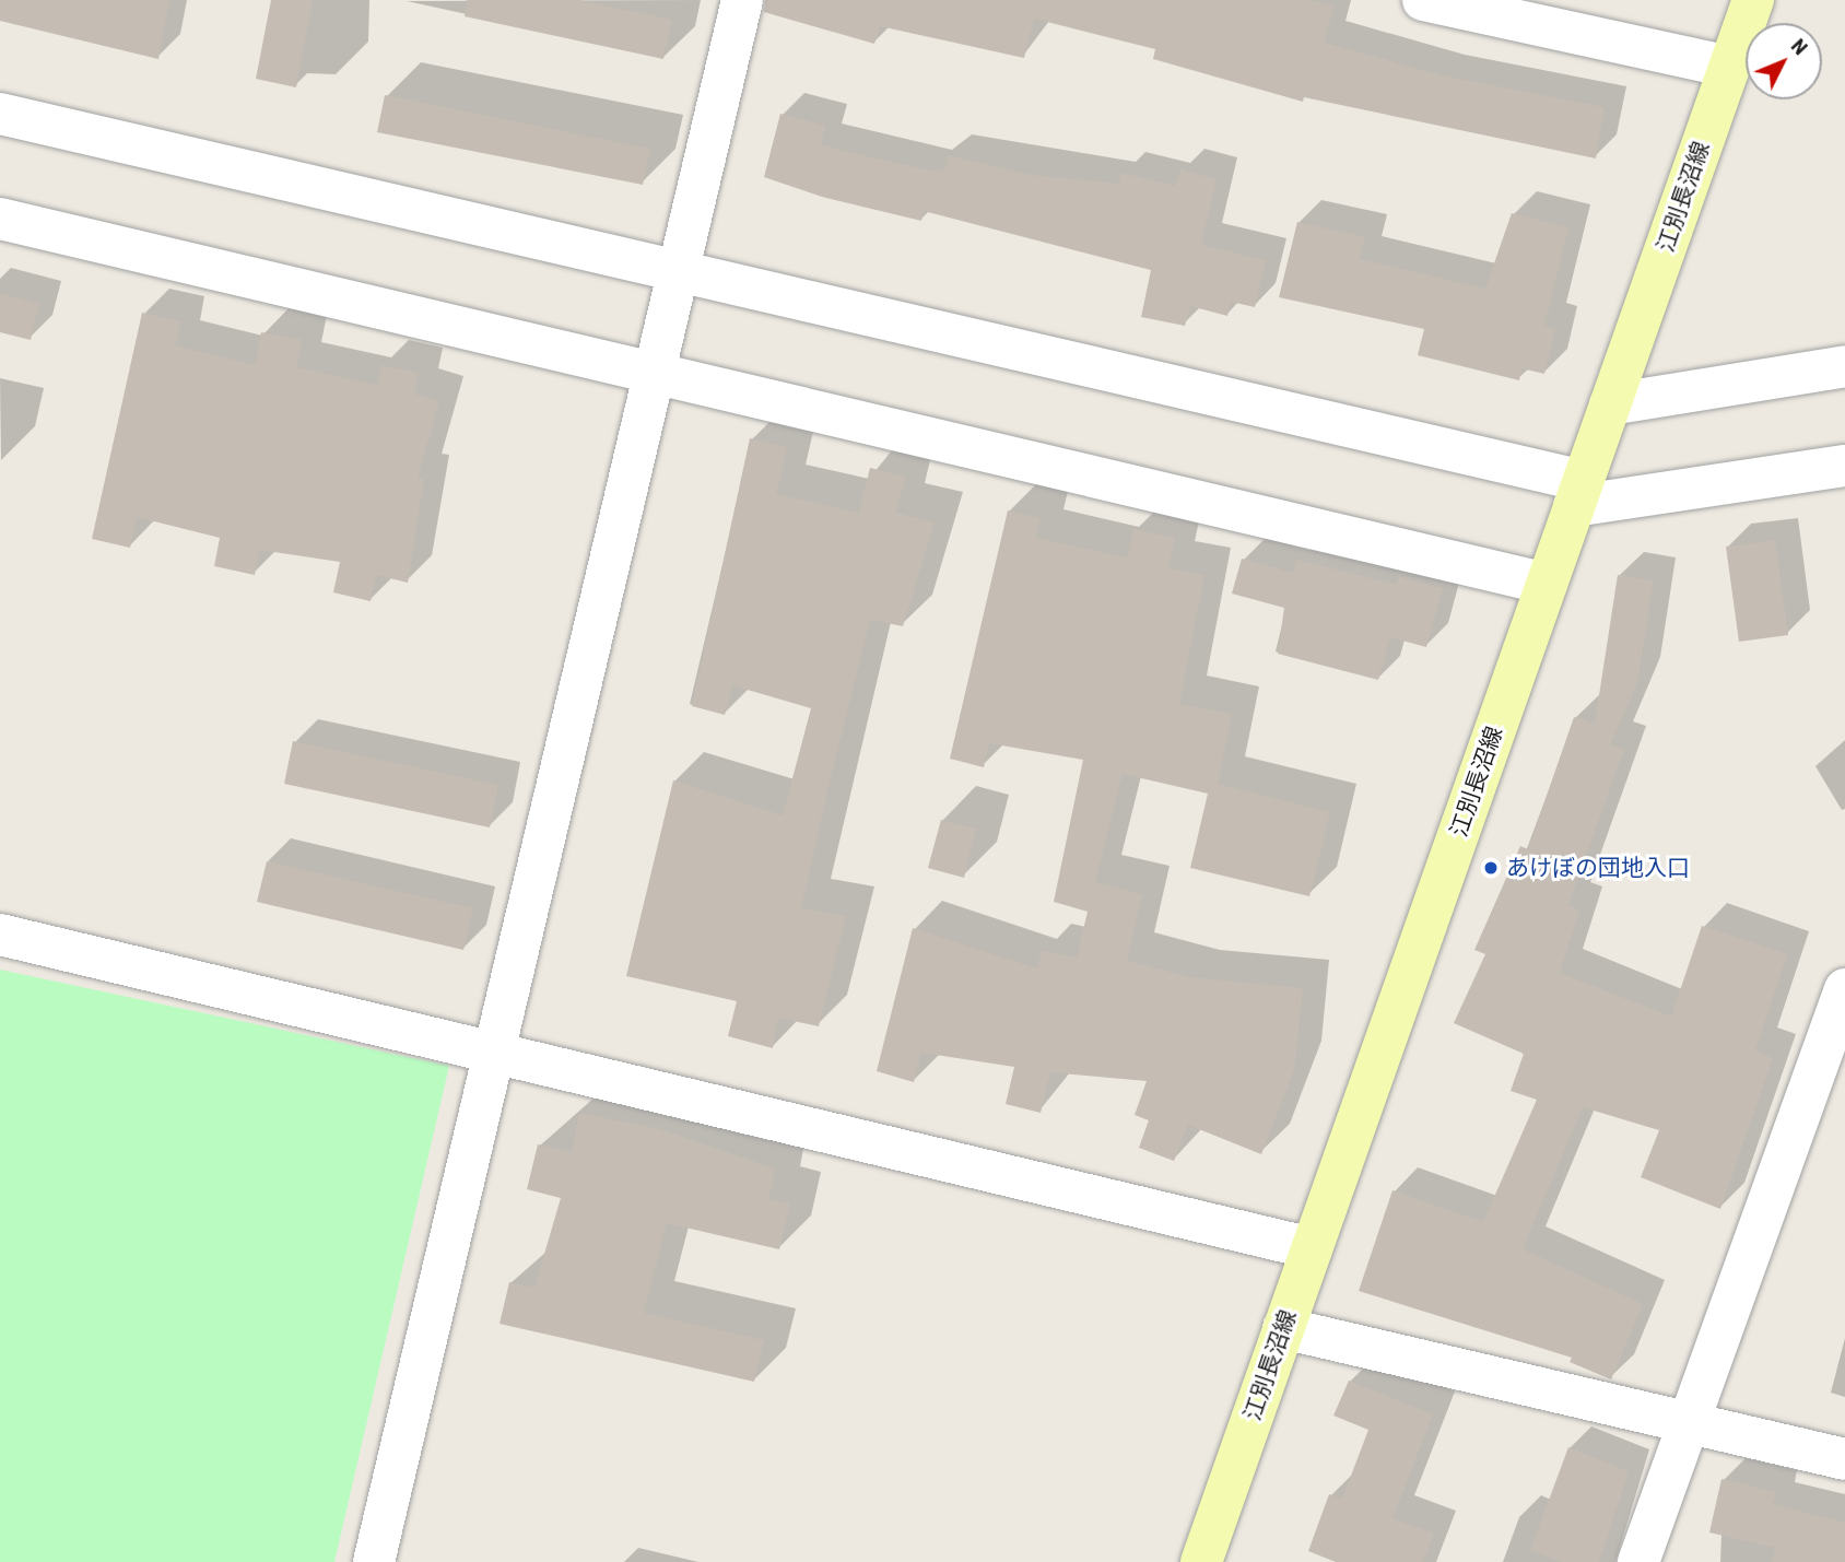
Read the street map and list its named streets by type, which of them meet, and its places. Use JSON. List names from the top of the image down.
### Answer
{
  "streets": {
    "main road": ["江別長沼線"]
  },
  "places": ["あけぼの団地入口"],
  "north": "top right"
}
